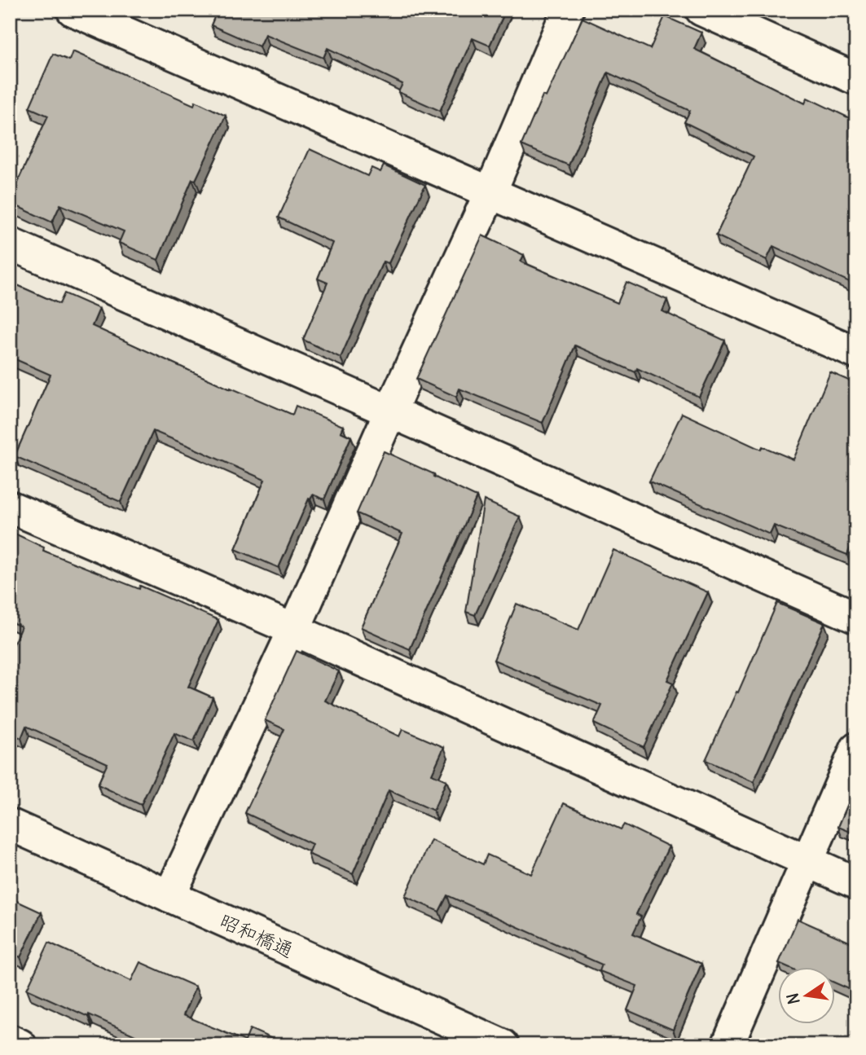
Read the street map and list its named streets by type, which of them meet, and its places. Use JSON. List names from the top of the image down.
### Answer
{
  "streets": {
    "street": ["昭和橋通"]
  },
  "north": "left"
}
